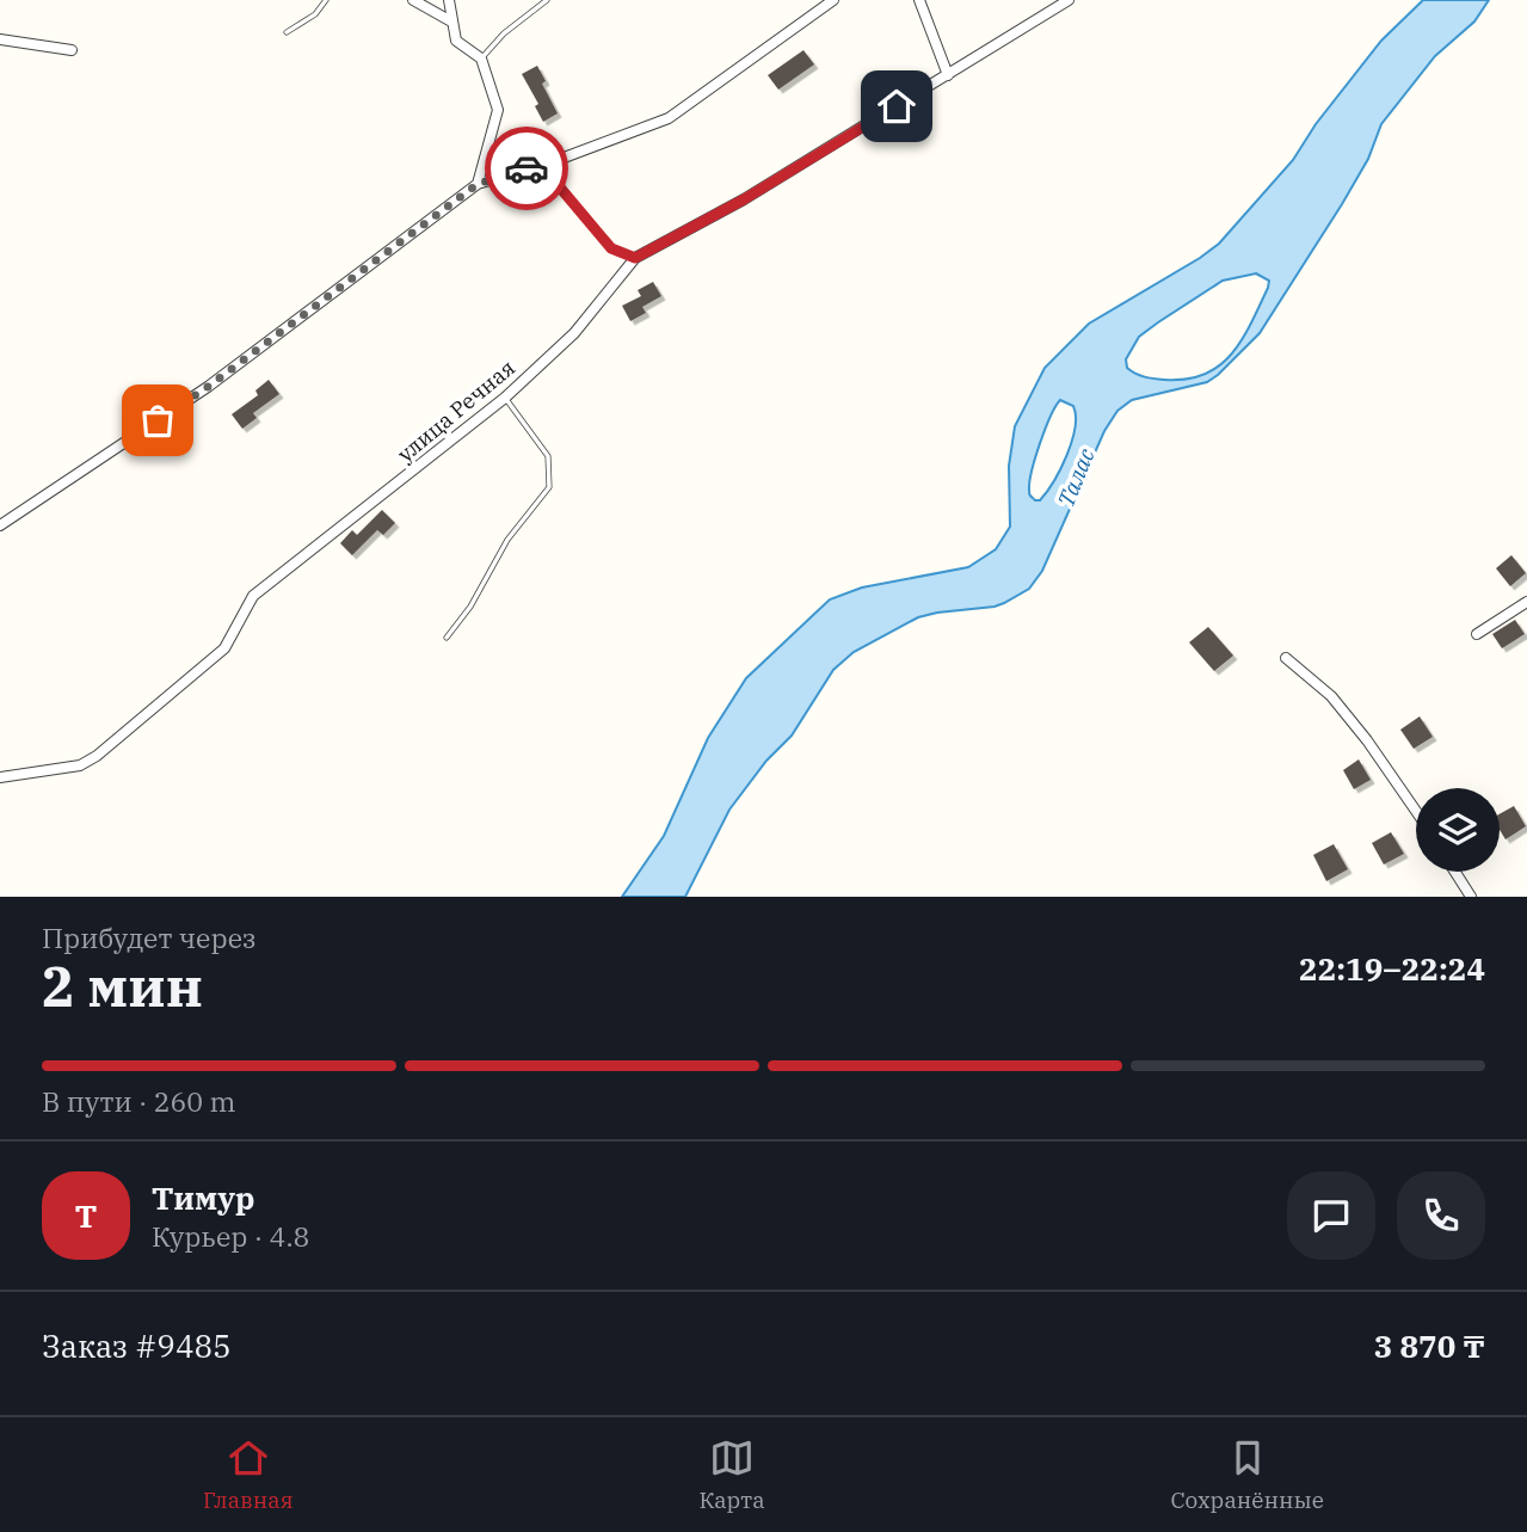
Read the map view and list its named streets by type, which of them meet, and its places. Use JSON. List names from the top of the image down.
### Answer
{
  "streets": {
    "street": ["улица Речная"]
  },
  "water": ["Талас"],
  "page": {
    "heading": ["2 мин", "Прибудет через", "22:19–22:24"],
    "panel": [
      "Тимур",
      "Курьер · 4.8",
      "Заказ #9485",
      "3 870 ₸"
    ],
    "bar": "В пути · 260 m",
    "round": "Т",
    "tabs": ["Главная", "Карта", "Сохранённые"]
  }
}
